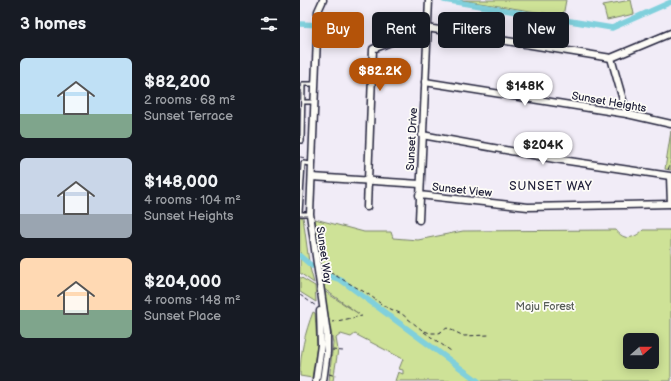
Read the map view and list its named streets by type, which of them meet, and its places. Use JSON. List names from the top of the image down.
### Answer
{
  "streets": {
    "street": [
      "Sunset Heights",
      "Sunset Drive",
      "Sunset View",
      "Sunset Way"
    ]
  },
  "crossings": [
    ["Sunset Heights", "Sunset Drive"],
    ["Sunset Drive", "Sunset View"]
  ],
  "districts": ["SUNSET WAY"],
  "parks": ["Maju Forest"],
  "north": "right",
  "page": {
    "heading": "3 homes",
    "chip": [
      "Buy",
      "Rent",
      "Filters",
      "New"
    ],
    "list": [
      {
        "name": "$82,200",
        "note": "2 rooms · 68 m² · Sunset Terrace"
      },
      {
        "name": "$148,000",
        "note": "4 rooms · 104 m² · Sunset Heights"
      },
      {
        "name": "$204,000",
        "note": "4 rooms · 148 m² · Sunset Place"
      }
    ],
    "price": ["$82.2K", "$148K", "$204K"]
  }
}
